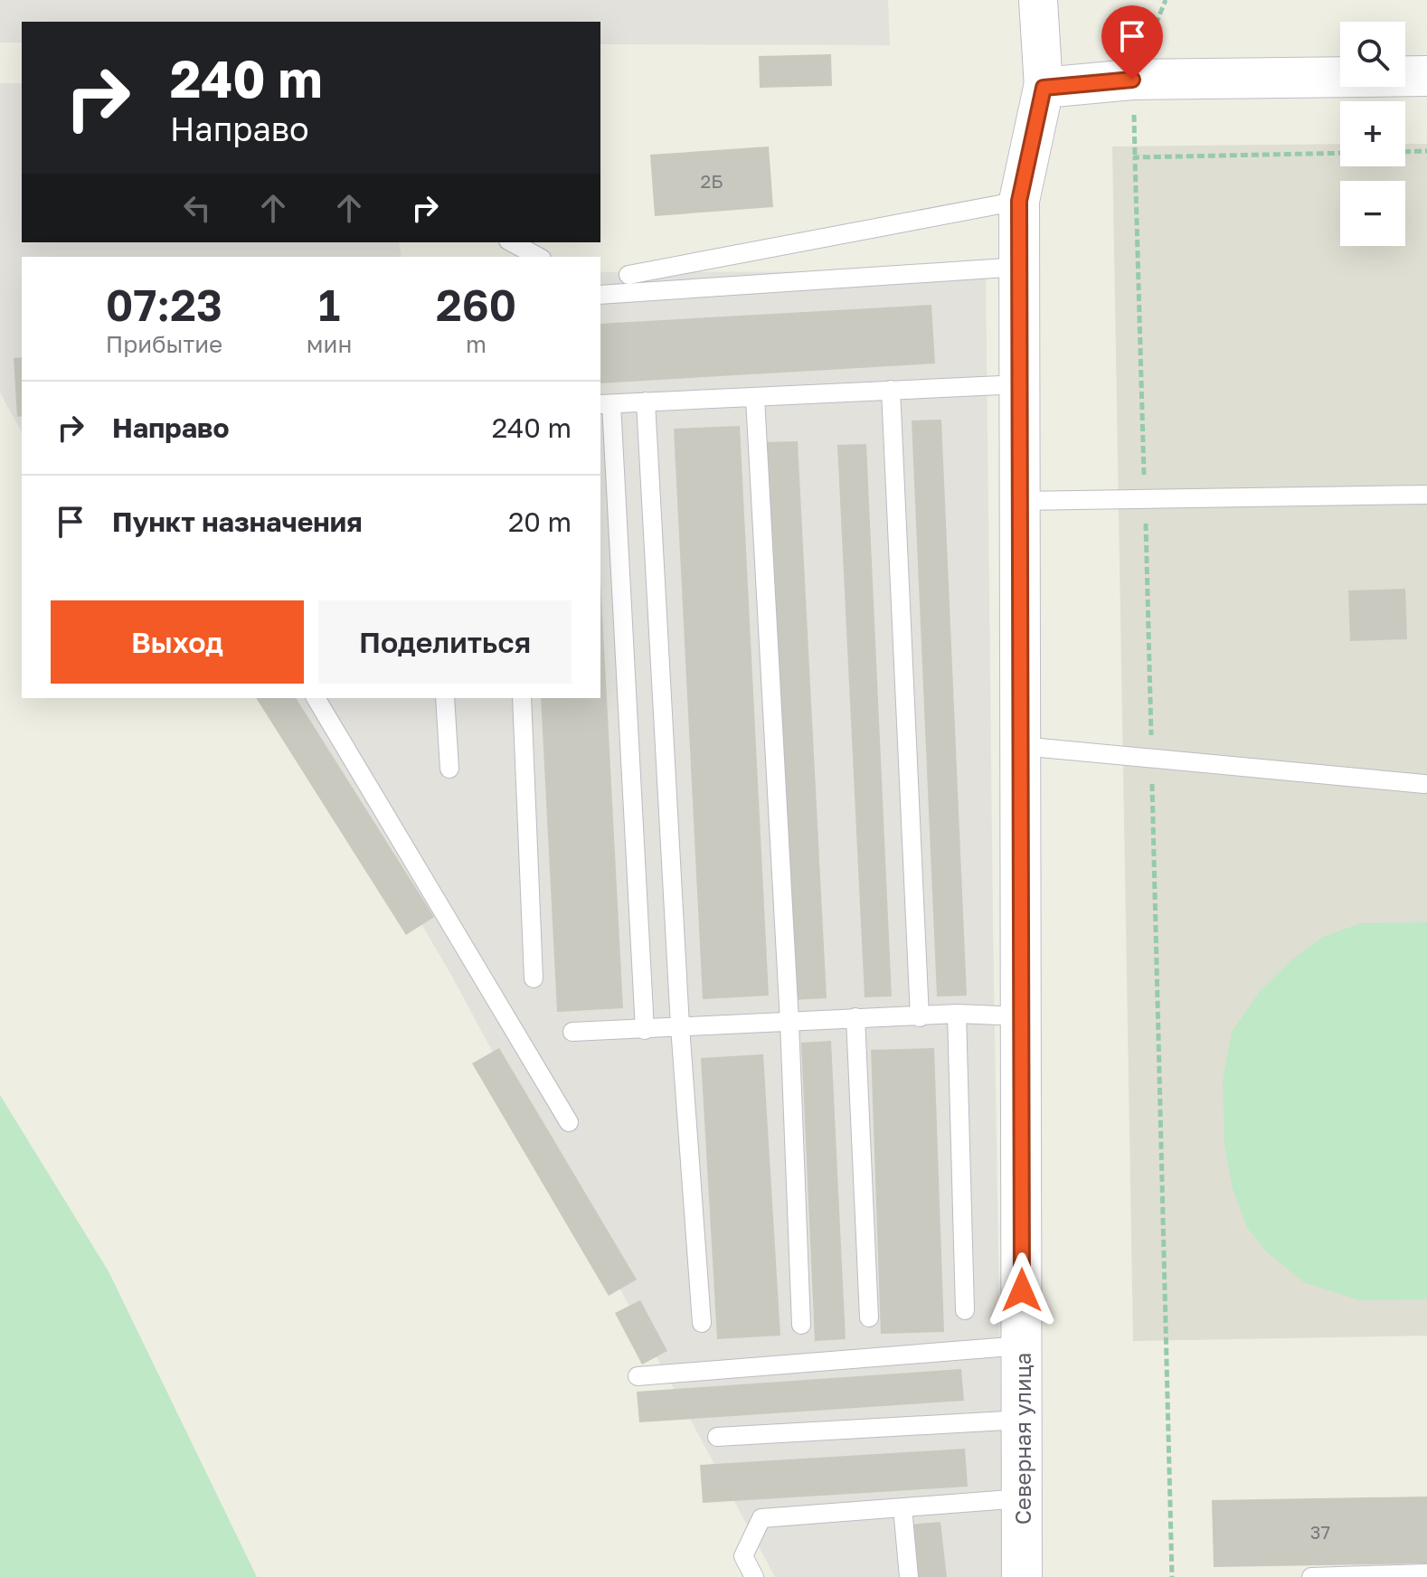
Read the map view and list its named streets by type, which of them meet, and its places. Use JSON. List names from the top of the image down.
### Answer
{
  "streets": {
    "street": ["Северная улица"]
  },
  "house_numbers": ["2Б", "37"],
  "page": {
    "map_buttons": ["+", "−"],
    "turn": ["240 m", "Направо"],
    "eta": [
      "07:23",
      "Прибытие",
      "1",
      "мин",
      "260",
      "m"
    ],
    "list": [
      {
        "name": "Направо",
        "value": "240 m"
      },
      {
        "name": "Пункт назначения",
        "value": "20 m"
      }
    ],
    "buttons": ["Выход", "Поделиться"]
  }
}
